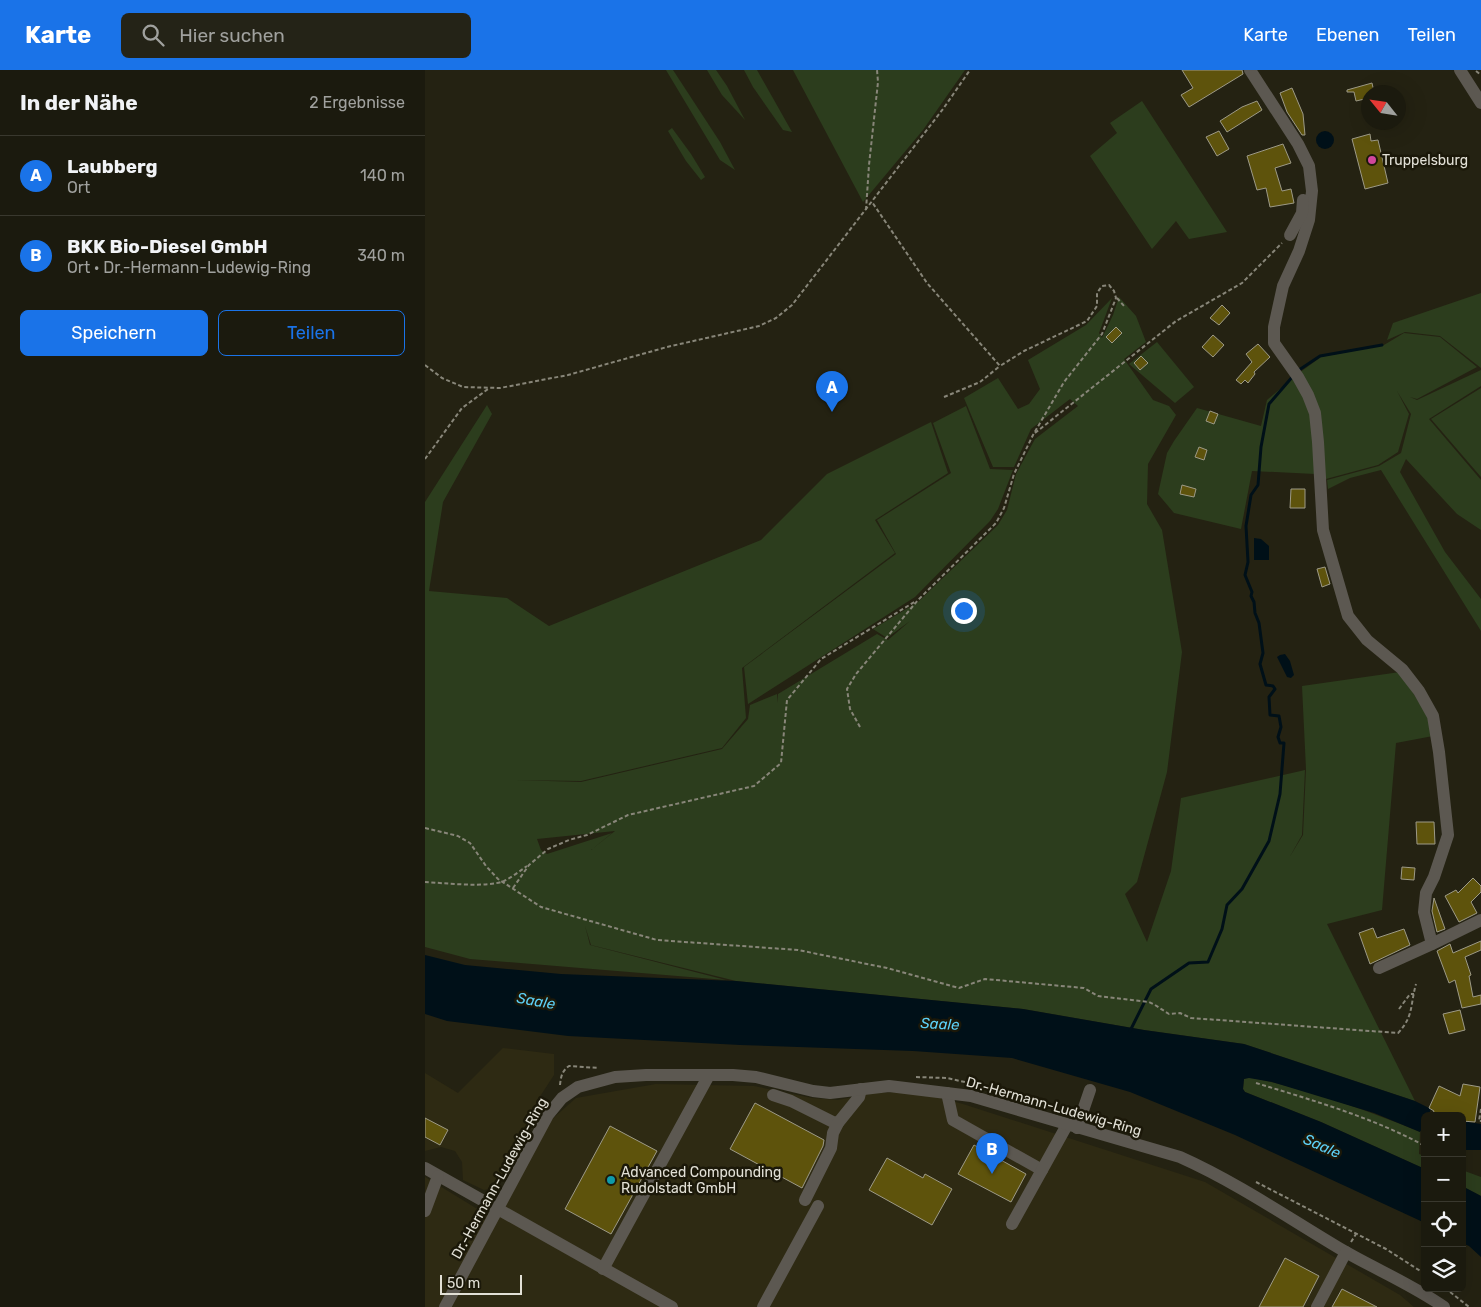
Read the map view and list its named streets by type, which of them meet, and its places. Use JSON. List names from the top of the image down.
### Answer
{
  "streets": {
    "street": ["Dr.-Hermann-Ludewig-Ring"]
  },
  "water": ["Saale"],
  "places": ["Truppelsburg", "Advanced Compounding Rudolstadt GmbH"],
  "scale_bar": "50 m",
  "north": "top left",
  "page": {
    "header": "Karte",
    "search": "Hier suchen",
    "nav": ["Karte", "Ebenen", "Teilen"],
    "heading": ["In der Nähe", "2 Ergebnisse"],
    "list": [
      {
        "mark": "A",
        "name": "Laubberg",
        "note": "Ort",
        "value": "140 m"
      },
      {
        "mark": "B",
        "name": "BKK Bio-Diesel GmbH",
        "note": "Ort · Dr.-Hermann-Ludewig-Ring",
        "value": "340 m"
      }
    ],
    "buttons": ["Speichern", "Teilen"],
    "pins": ["A", "B"],
    "map_buttons": ["+", "−"],
    "scale": "50 m"
  }
}
